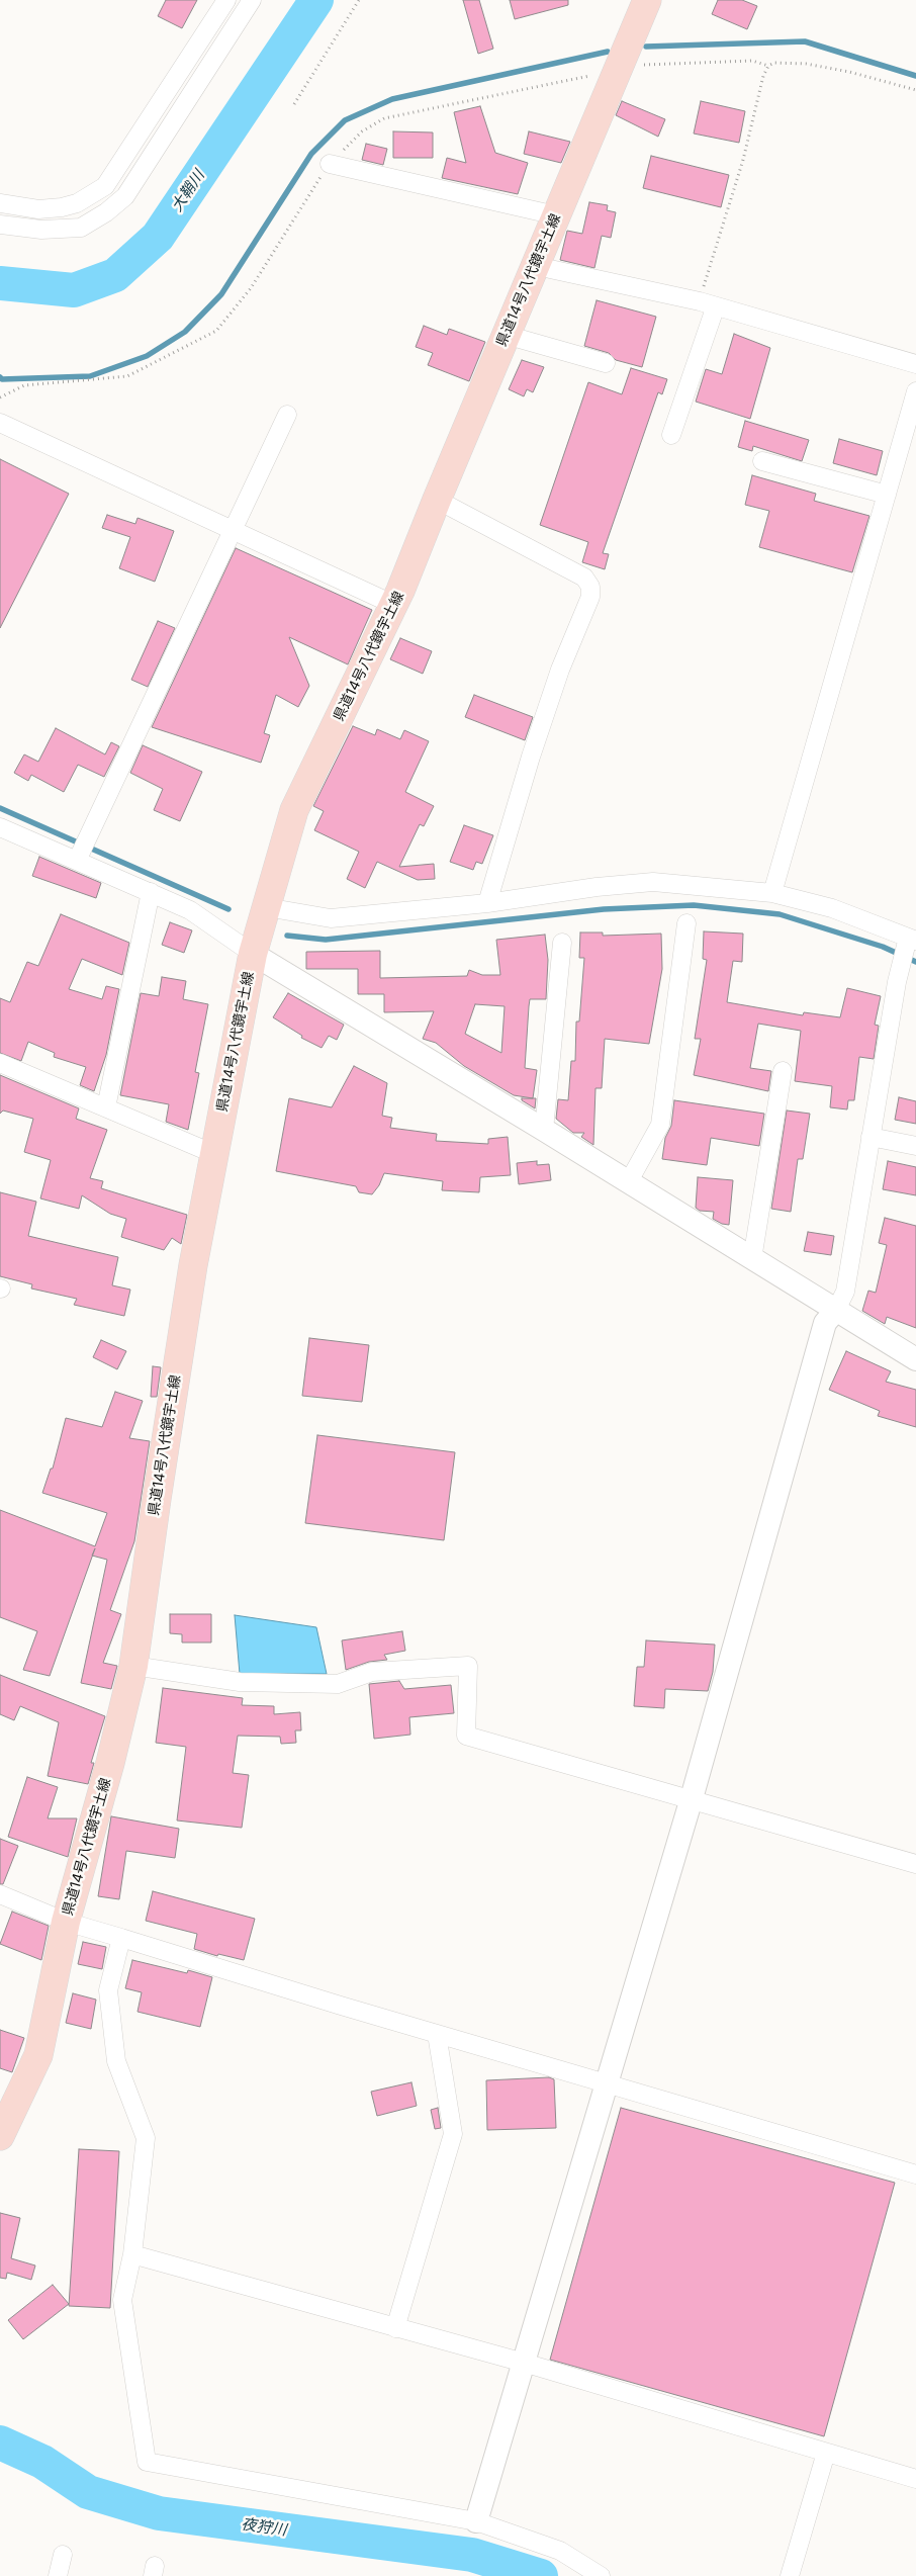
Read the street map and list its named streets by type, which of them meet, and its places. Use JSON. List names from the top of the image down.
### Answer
{
  "streets": {
    "main road": ["県道14号八代鏡宇土線"]
  },
  "water": ["大鞘川", "夜狩川"]
}
